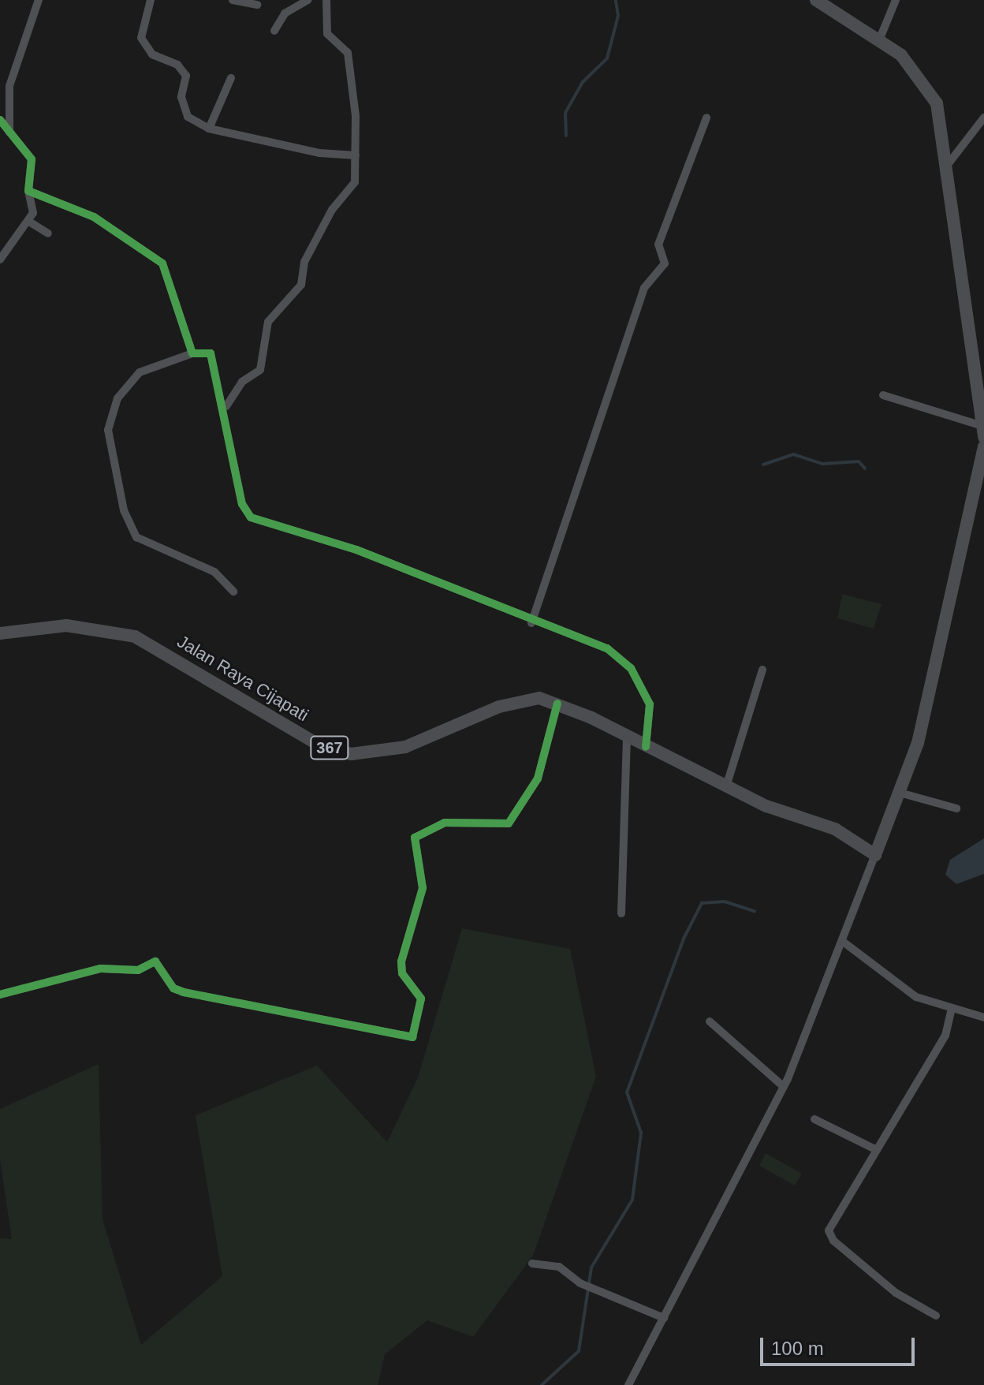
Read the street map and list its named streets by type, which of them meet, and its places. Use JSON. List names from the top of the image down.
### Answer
{
  "streets": {
    "main road": ["Jalan Raya Cijapati", "367"]
  },
  "scale_bar": "100 m"
}
